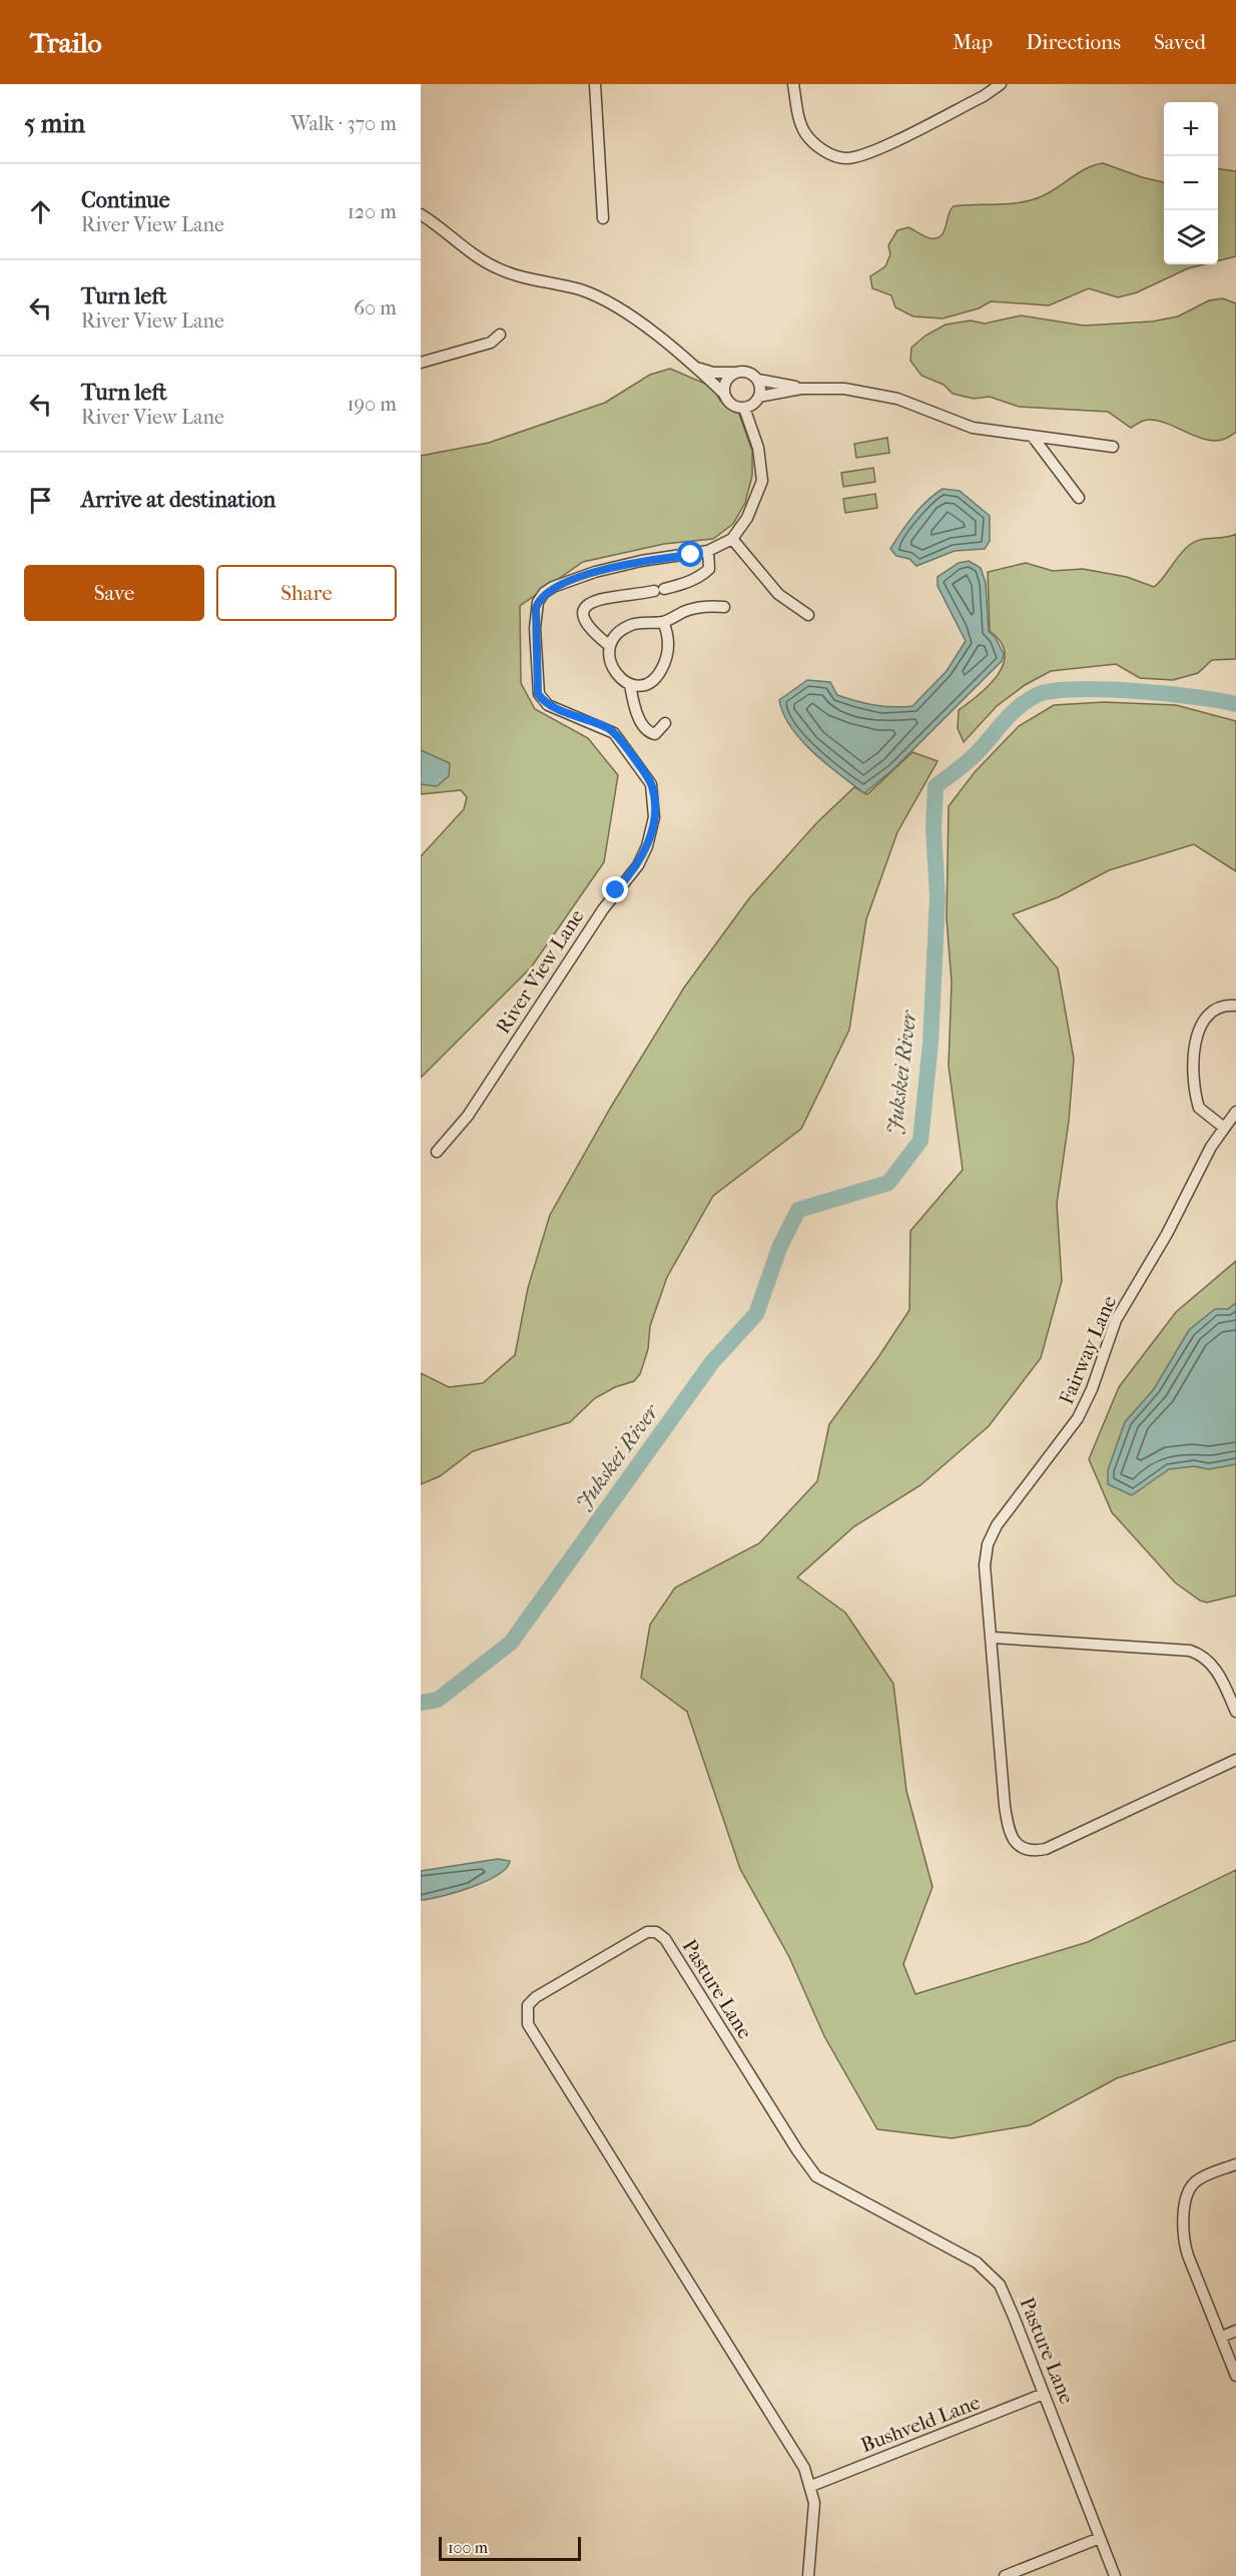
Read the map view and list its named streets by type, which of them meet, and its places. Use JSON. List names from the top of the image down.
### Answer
{
  "streets": {
    "street": [
      "River View Lane",
      "Fairway Lane",
      "Pasture Lane",
      "Bushveld Lane"
    ]
  },
  "crossings": [
    ["Pasture Lane", "Bushveld Lane"]
  ],
  "water": ["Jukskei River"],
  "scale_bar": "100 m",
  "page": {
    "header": "Trailo",
    "nav": ["Map", "Directions", "Saved"],
    "heading": ["5 min", "Walk · 370 m"],
    "map_buttons": ["+", "−"],
    "list": [
      ["Continue", "River View Lane", "120 m"],
      ["Turn left", "River View Lane", "60 m"],
      ["Turn left", "River View Lane", "190 m"],
      "Arrive at destination"
    ],
    "buttons": ["Save", "Share"],
    "scale": "100 m"
  }
}
